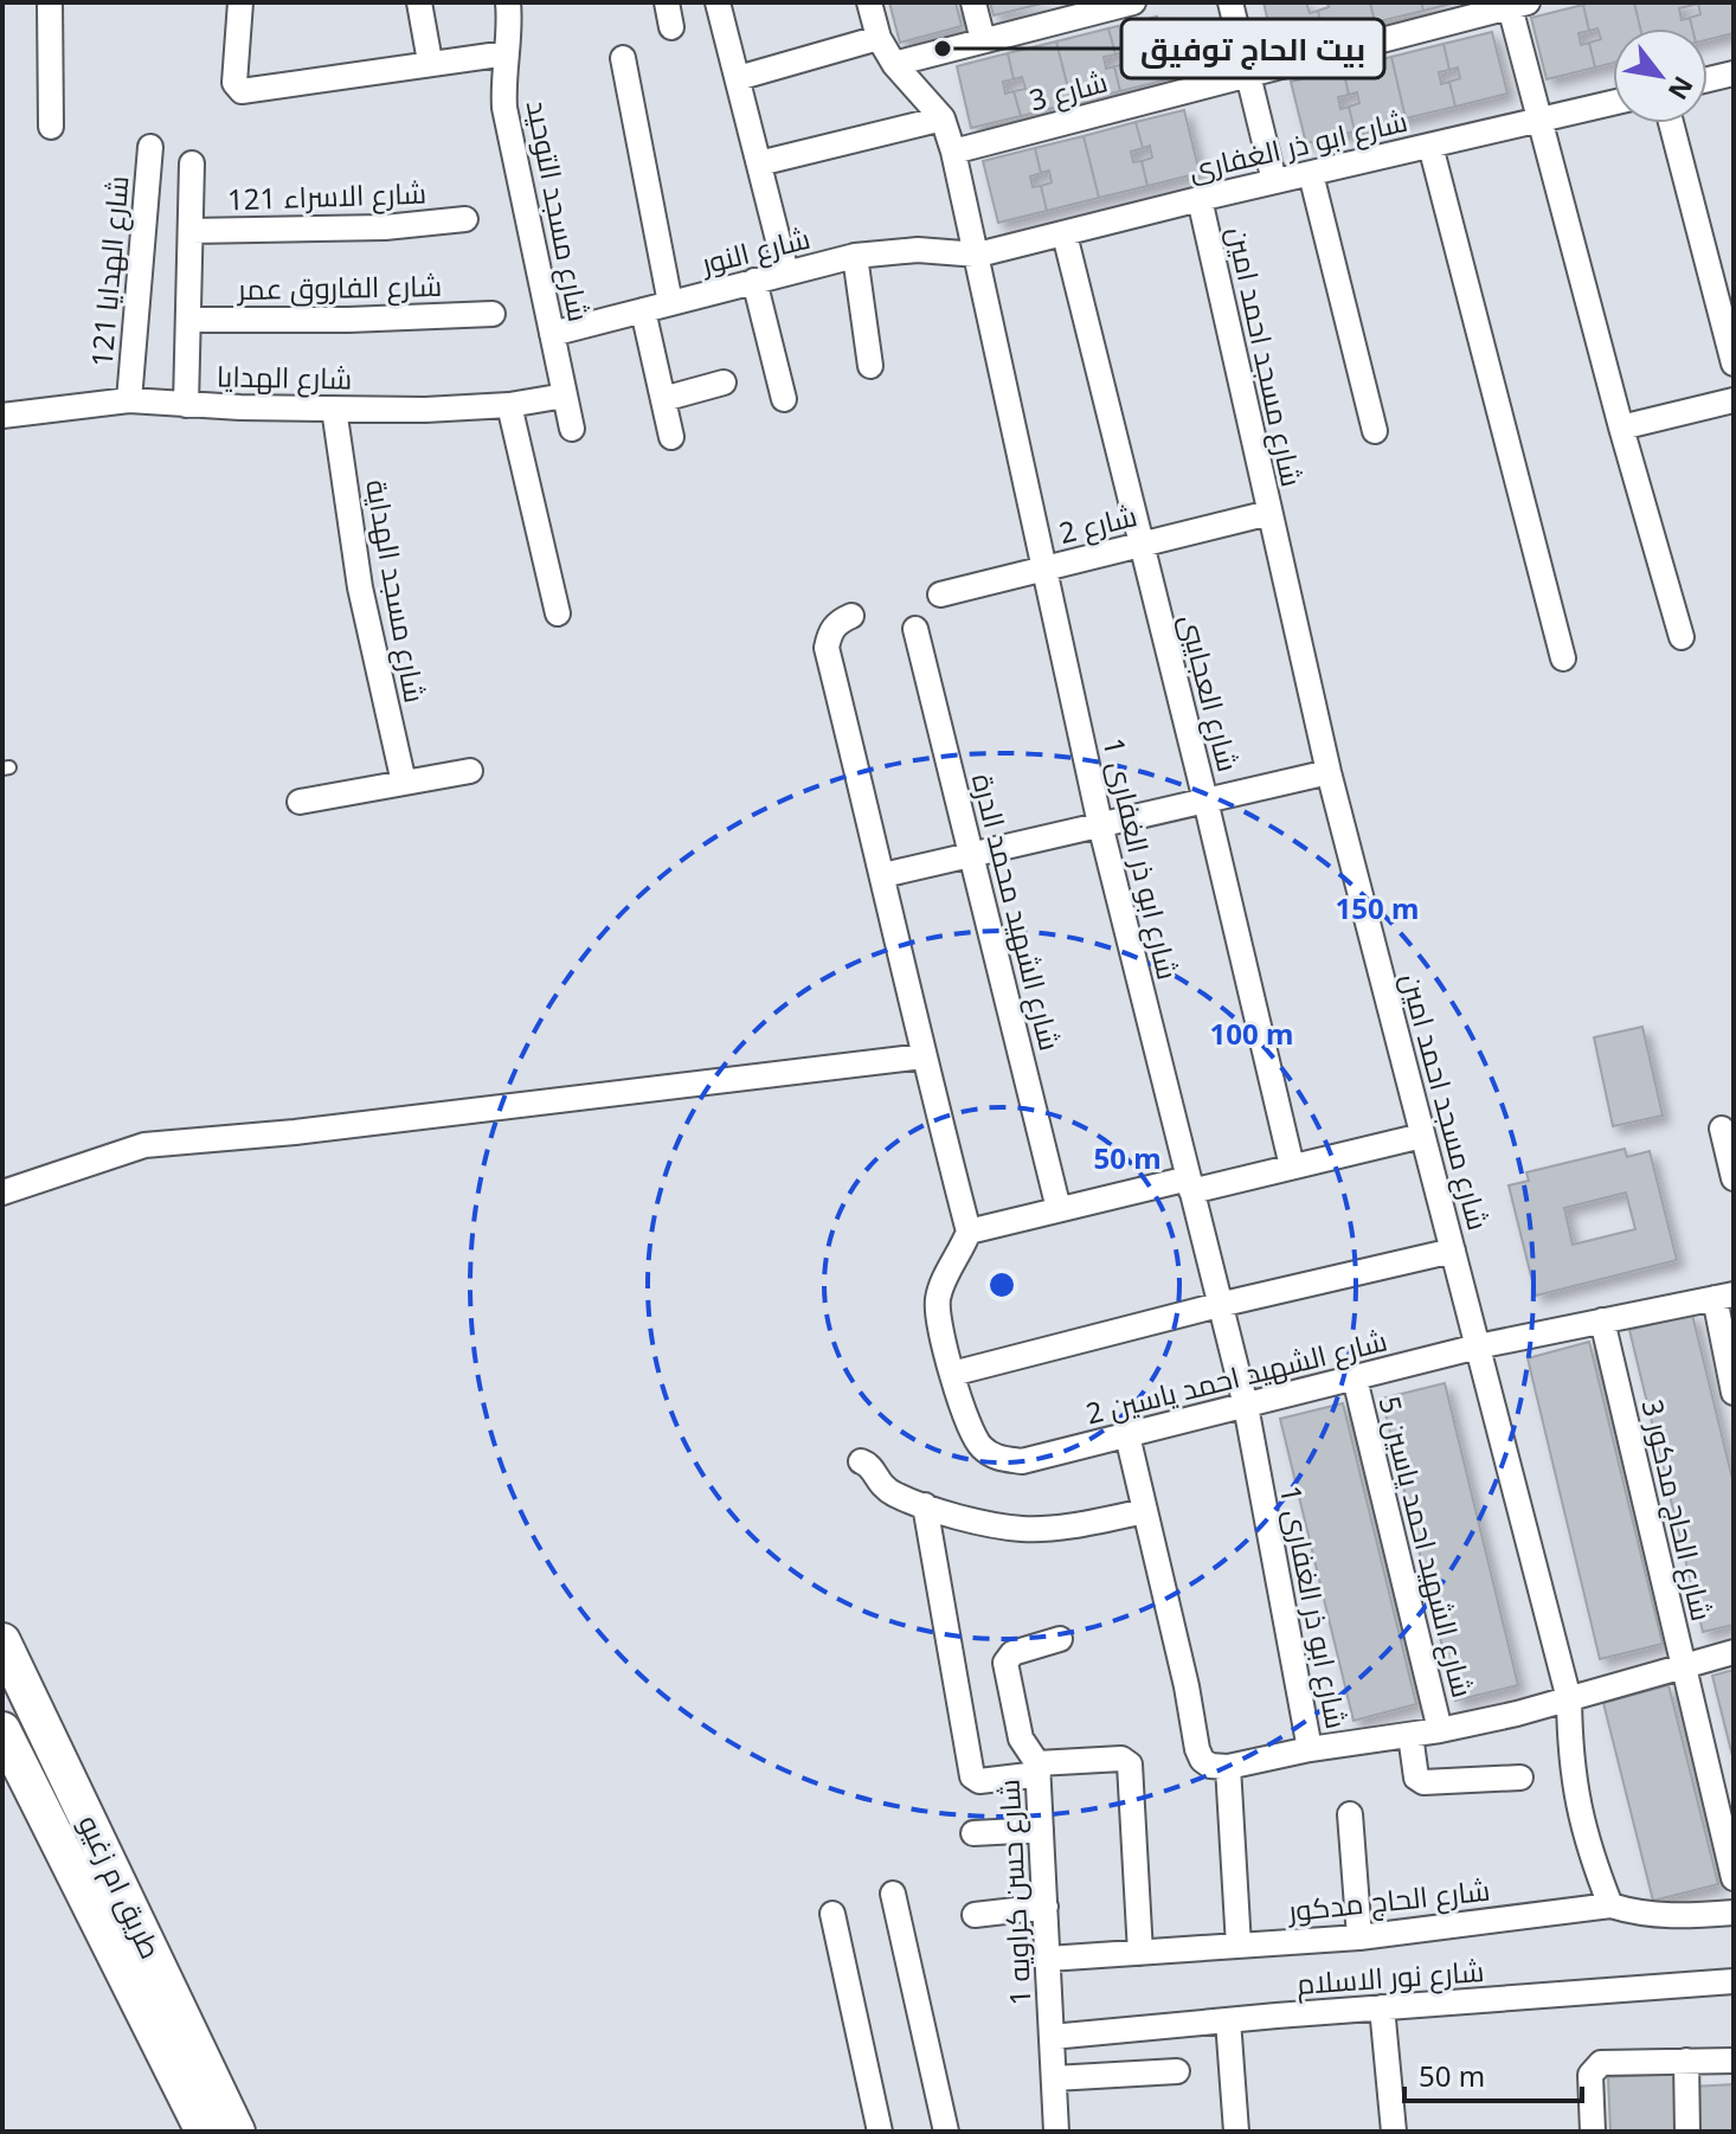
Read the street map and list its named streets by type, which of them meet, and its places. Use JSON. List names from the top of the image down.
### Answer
{
  "streets": {
    "main road": ["طريق ام زغيو"],
    "street": [
      "شارع 3",
      "شارع ابو ذر الغفارى",
      "شارع الاسراء 121",
      "شارع مسجد التوحيد",
      "شارع النور",
      "شارع الهدايا 121",
      "شارع الفاروق عمر",
      "شارع مسجد احمد امين",
      "شارع الهدايا",
      "شارع 2",
      "شارع مسجد الهداية",
      "شارع العجايبى",
      "شارع ابو ذر الغفارى 1",
      "شارع الشهيد محمد الدرة",
      "شارع الشهيد احمد ياسين 2",
      "شارع الحاج مدكور 3",
      "شارع الشهيد احمد ياسين 5",
      "شارع حسن كراويه 1",
      "شارع الحاج مدكور",
      "شارع نور الاسلام"
    ]
  },
  "crossings": [
    ["شارع 3", "شارع ابو ذر الغفارى 1"],
    ["شارع ابو ذر الغفارى", "شارع النور"],
    ["شارع ابو ذر الغفارى", "شارع مسجد احمد امين"],
    ["شارع ابو ذر الغفارى", "شارع العجايبى"],
    ["شارع ابو ذر الغفارى", "شارع ابو ذر الغفارى 1"],
    ["شارع مسجد التوحيد", "شارع النور"],
    ["شارع مسجد التوحيد", "شارع الهدايا"],
    ["شارع النور", "شارع ابو ذر الغفارى 1"],
    ["شارع الهدايا 121", "شارع الهدايا"],
    ["شارع مسجد احمد امين", "شارع 2"],
    ["شارع مسجد احمد امين", "شارع الشهيد احمد ياسين 2"],
    ["شارع مسجد احمد امين", "شارع الحاج مدكور"],
    ["شارع الهدايا", "شارع مسجد الهداية"],
    ["شارع 2", "شارع العجايبى"],
    ["شارع 2", "شارع ابو ذر الغفارى 1"],
    ["شارع ابو ذر الغفارى 1", "شارع الشهيد احمد ياسين 2"],
    ["شارع الشهيد احمد ياسين 2", "شارع الحاج مدكور 3"],
    ["شارع الشهيد احمد ياسين 2", "شارع الشهيد احمد ياسين 5"],
    ["شارع حسن كراويه 1", "شارع الحاج مدكور"],
    ["شارع حسن كراويه 1", "شارع نور الاسلام"]
  ],
  "places": ["بيت الحاج توفيق"],
  "scale_bar": "50 m",
  "north": "bottom right",
  "rings": ["150 m", "100 m", "50 m"]
}
